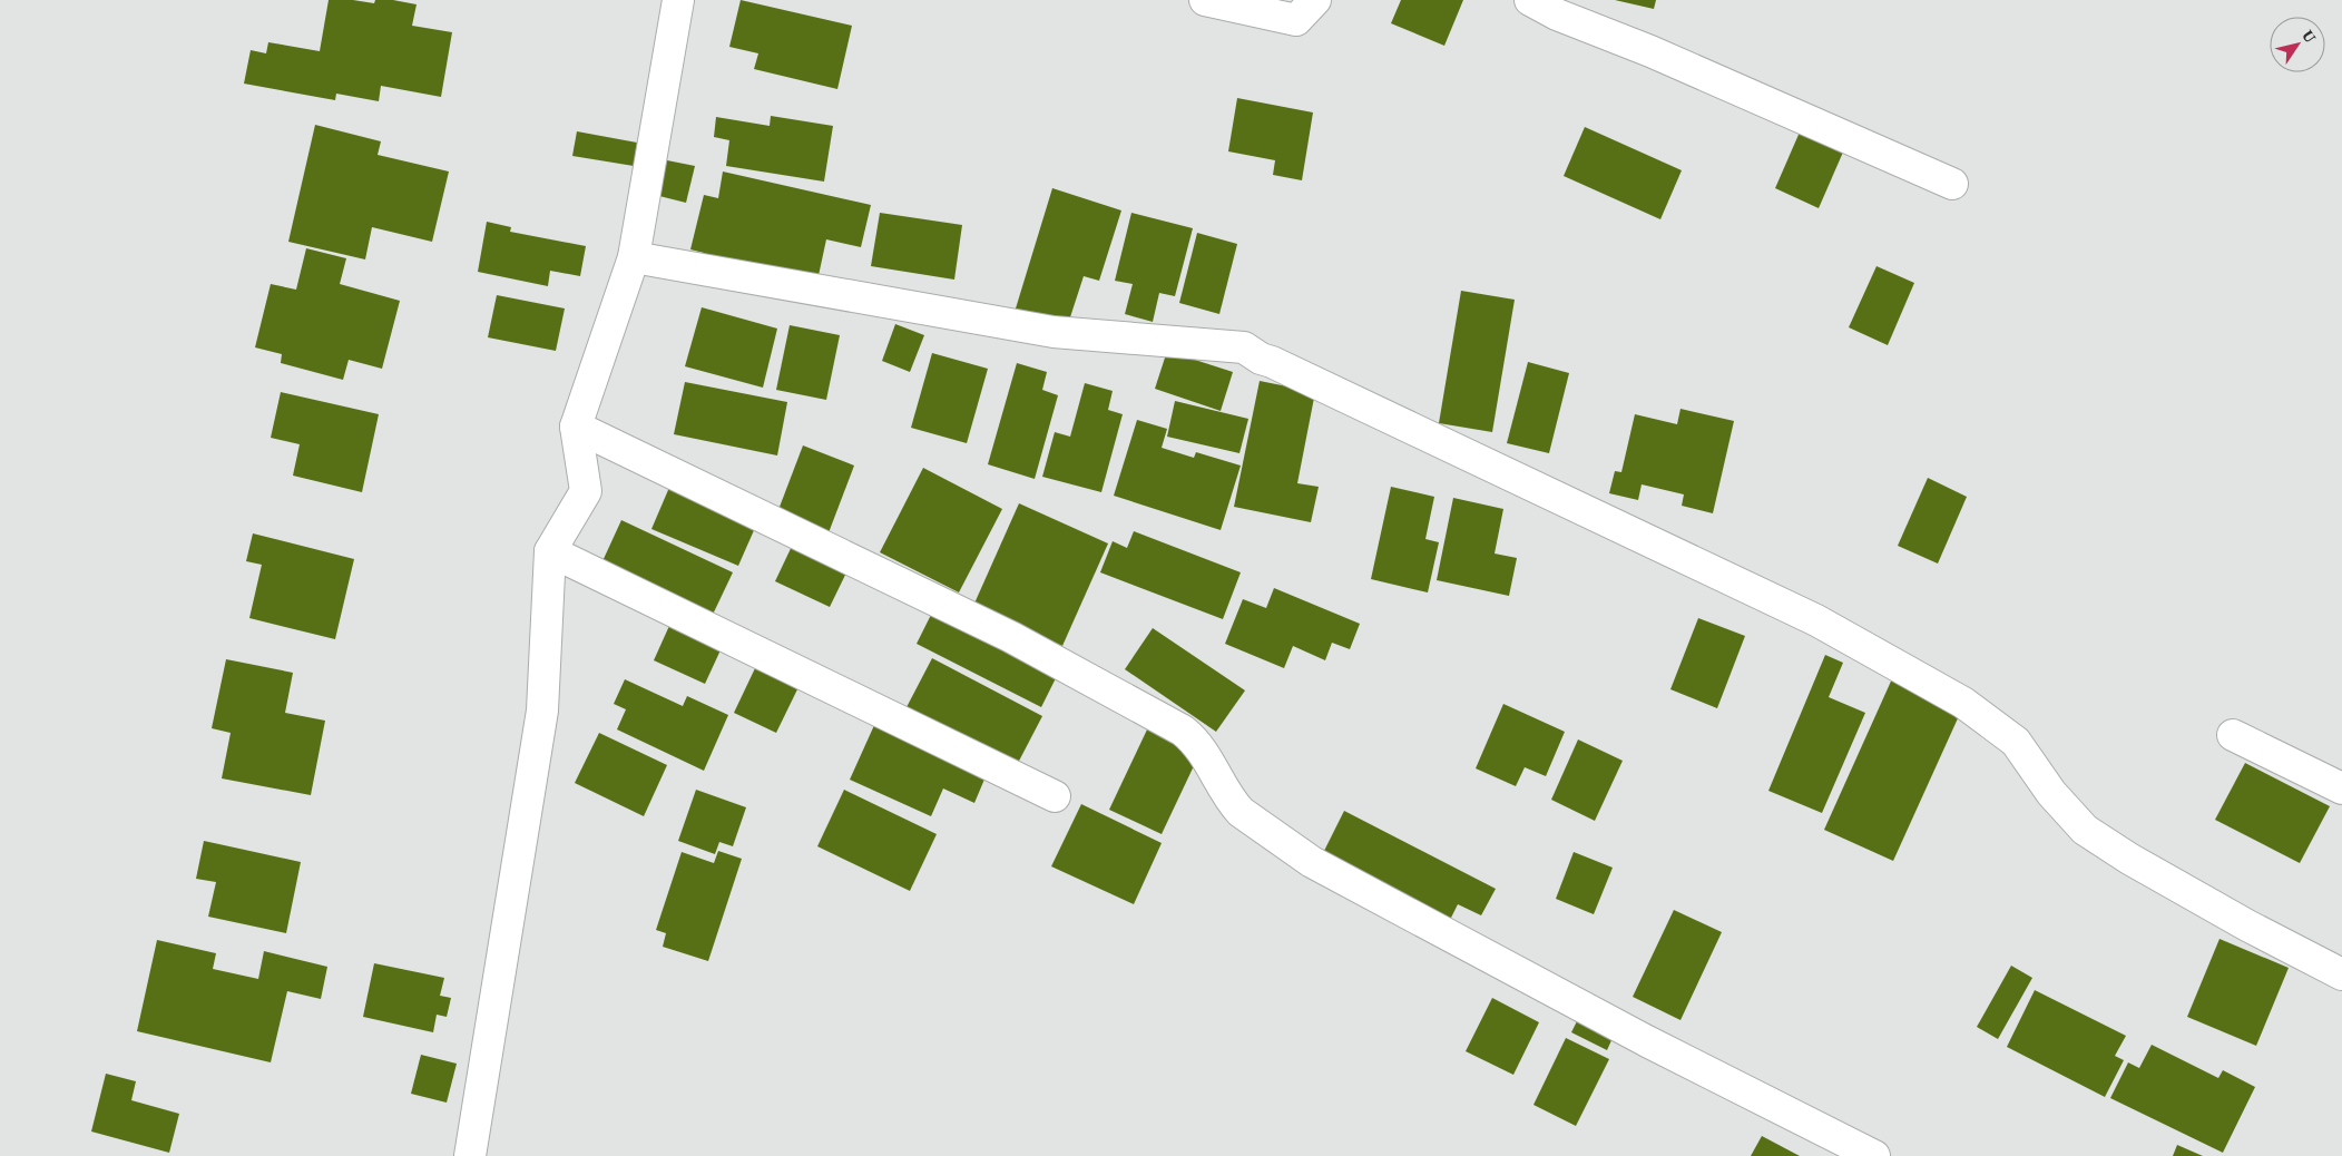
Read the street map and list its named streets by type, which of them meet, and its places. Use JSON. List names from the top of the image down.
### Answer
{
  "north": "top right"
}
